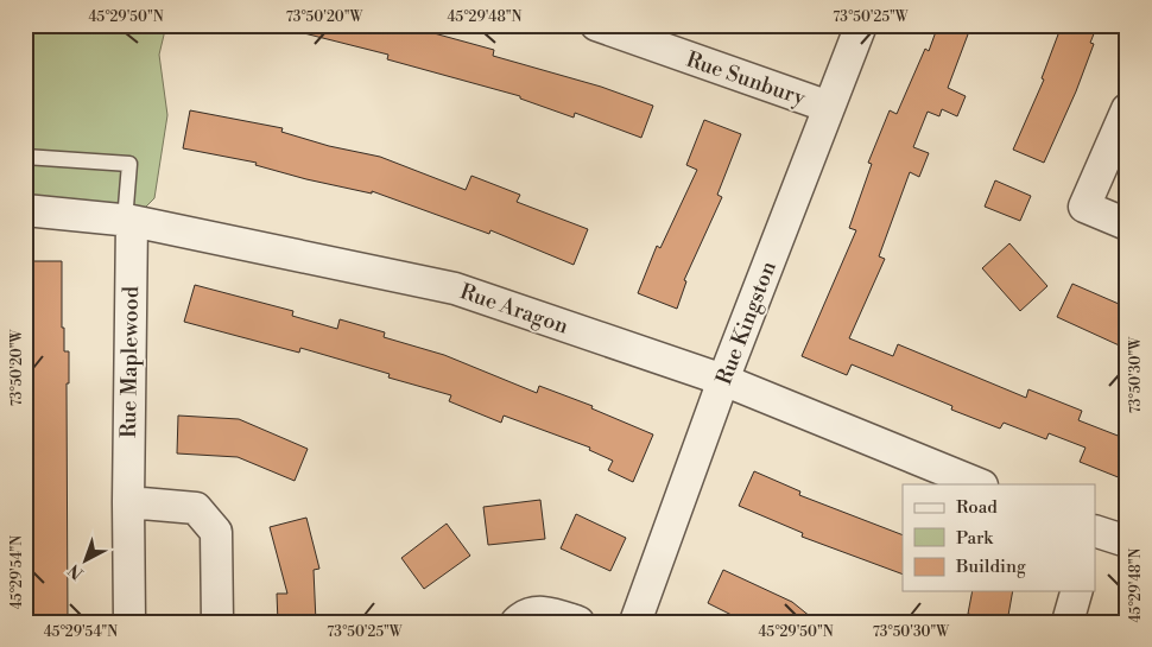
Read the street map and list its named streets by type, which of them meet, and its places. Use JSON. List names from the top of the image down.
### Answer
{
  "streets": {
    "street": [
      "Rue Sunbury",
      "Rue Aragon",
      "Rue Kingston",
      "Rue Maplewood"
    ]
  },
  "crossings": [
    ["Rue Sunbury", "Rue Kingston"],
    ["Rue Aragon", "Rue Kingston"],
    ["Rue Aragon", "Rue Maplewood"]
  ],
  "legend": ["Road", "Park", "Building"],
  "north": "bottom left",
  "coordinates": [
    "45°29'50\"N",
    "73°50'20\"W",
    "45°29'48\"N",
    "73°50'25\"W",
    "73°50'30\"W",
    "45°29'54\"N"
  ]
}
